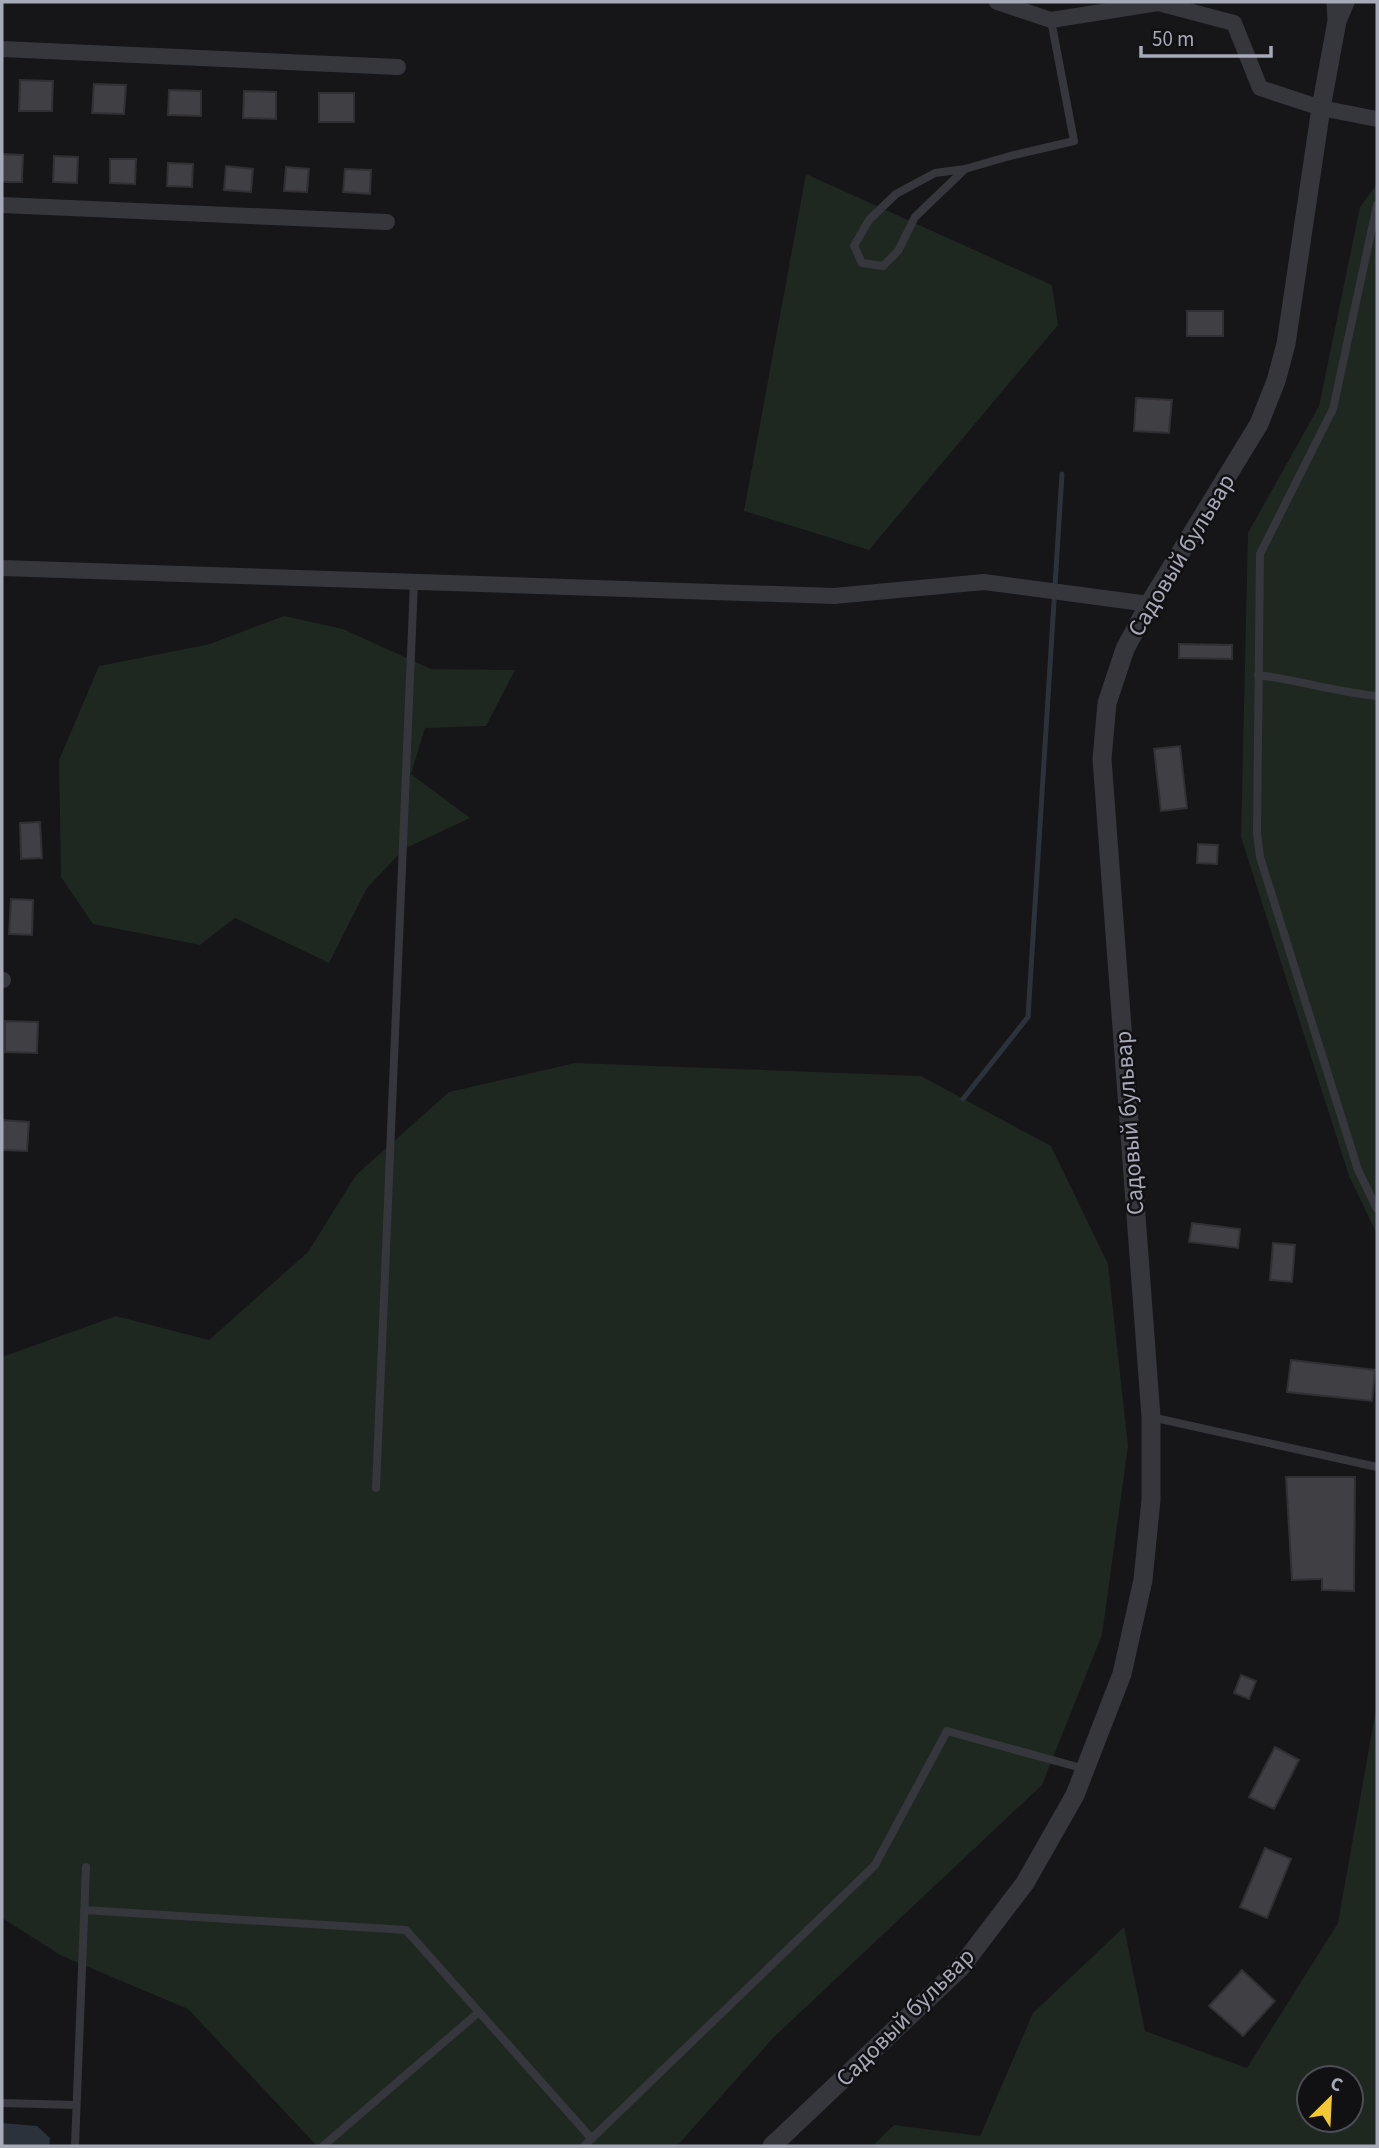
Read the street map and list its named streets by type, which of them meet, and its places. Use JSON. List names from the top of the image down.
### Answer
{
  "streets": {
    "street": ["Садовый бульвар"]
  },
  "scale_bar": "50 m",
  "north": "top right"
}
